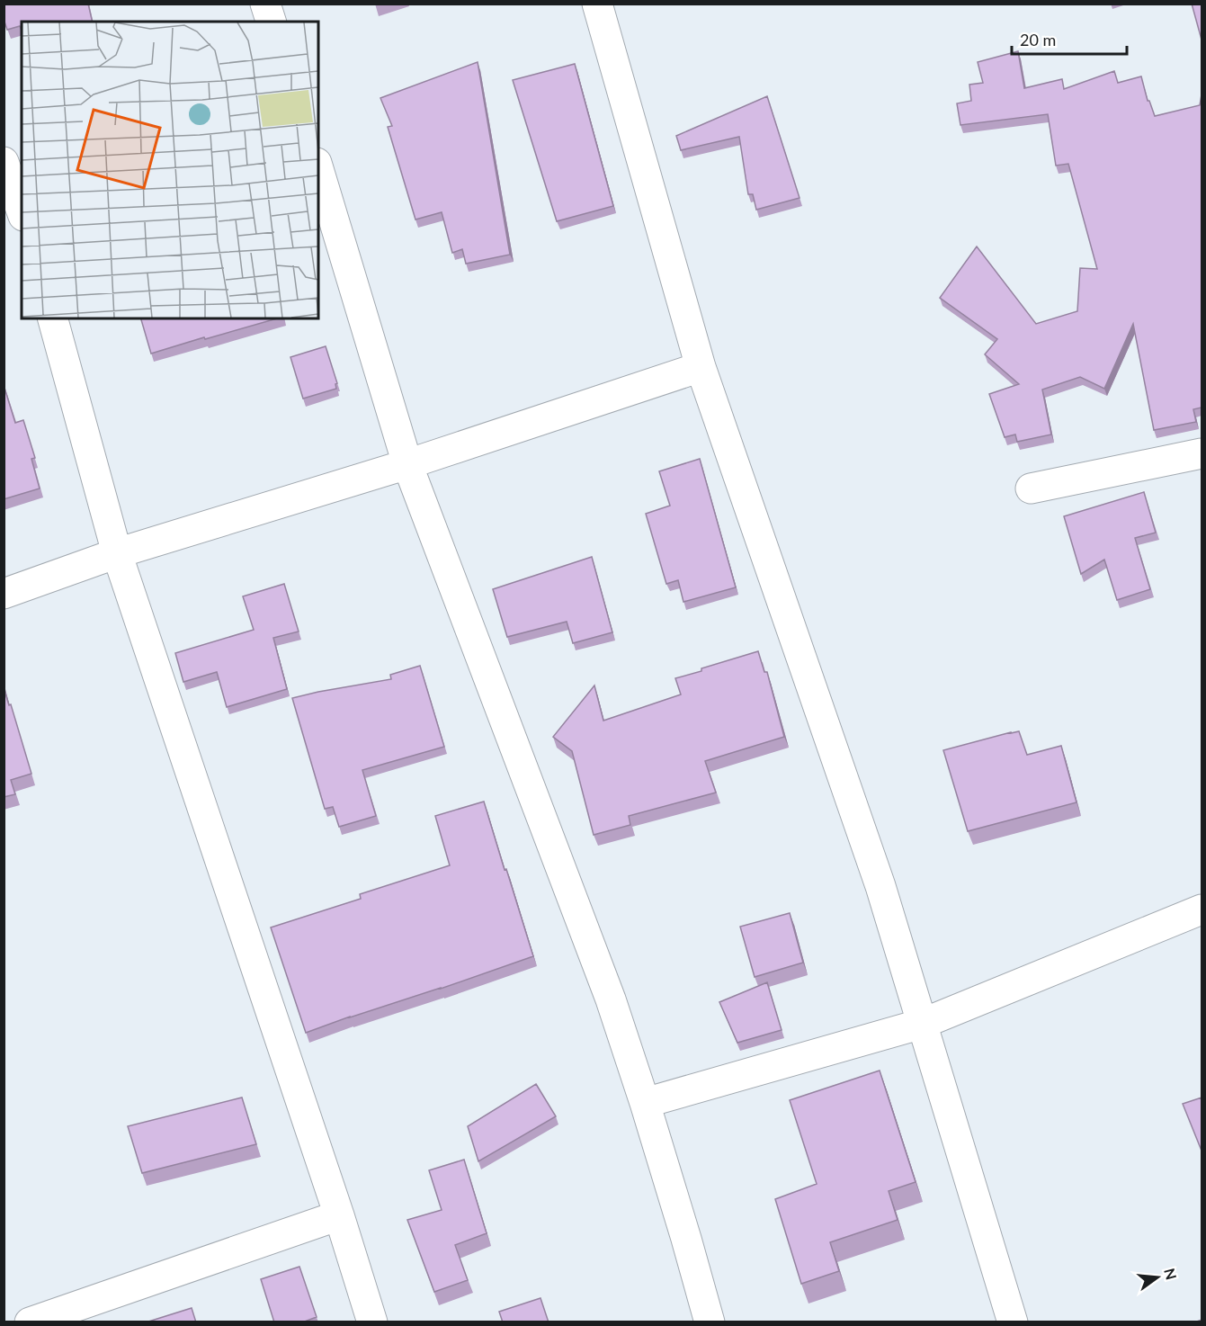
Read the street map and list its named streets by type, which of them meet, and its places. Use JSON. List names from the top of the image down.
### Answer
{
  "scale_bar": "20 m",
  "north": "right"
}
